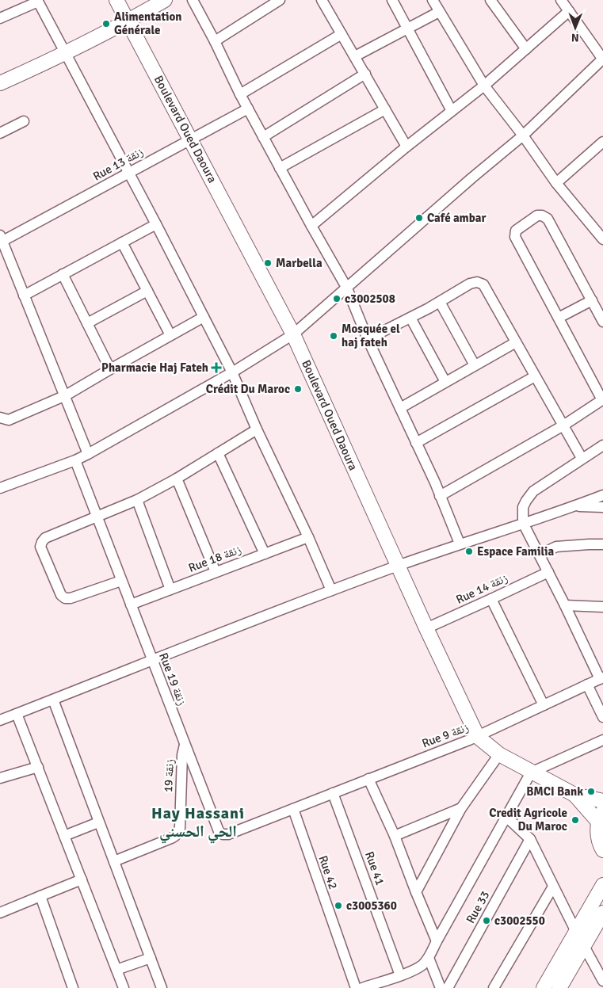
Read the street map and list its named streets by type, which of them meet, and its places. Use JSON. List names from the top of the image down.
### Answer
{
  "streets": {
    "street": [
      "Boulevard Oued Daoura",
      "Rue 13 زنقة",
      "Rue 18 زنقة",
      "Rue 14 زنقة",
      "Rue 19 زنقة",
      "Rue 9 زنقة",
      "19 زنقة",
      "Rue 41",
      "Rue 42",
      "Rue 33"
    ]
  },
  "crossings": [
    ["Boulevard Oued Daoura", "Rue 13 زنقة"],
    ["Boulevard Oued Daoura", "Rue 14 زنقة"],
    ["Boulevard Oued Daoura", "Rue 9 زنقة"],
    ["Rue 18 زنقة", "Rue 19 زنقة"],
    ["Rue 19 زنقة", "Rue 9 زنقة"],
    ["Rue 19 زنقة", "19 زنقة"],
    ["Rue 19 زنقة", "Rue 42"],
    ["Rue 9 زنقة", "Rue 41"],
    ["Rue 9 زنقة", "Rue 42"]
  ],
  "districts": ["Hay Hassani الحي الحسني"],
  "places": {
    "other": [
      "Alimentation Générale",
      "Café ambar",
      "Marbella",
      "c3002508",
      "Mosquée el haj fateh",
      "Crédit Du Maroc",
      "Espace Familia",
      "BMCI Bank",
      "Credit Agricole Du Maroc",
      "c3005360",
      "c3002550"
    ],
    "health": ["Pharmacie Haj Fateh"]
  },
  "north": "bottom"
}
